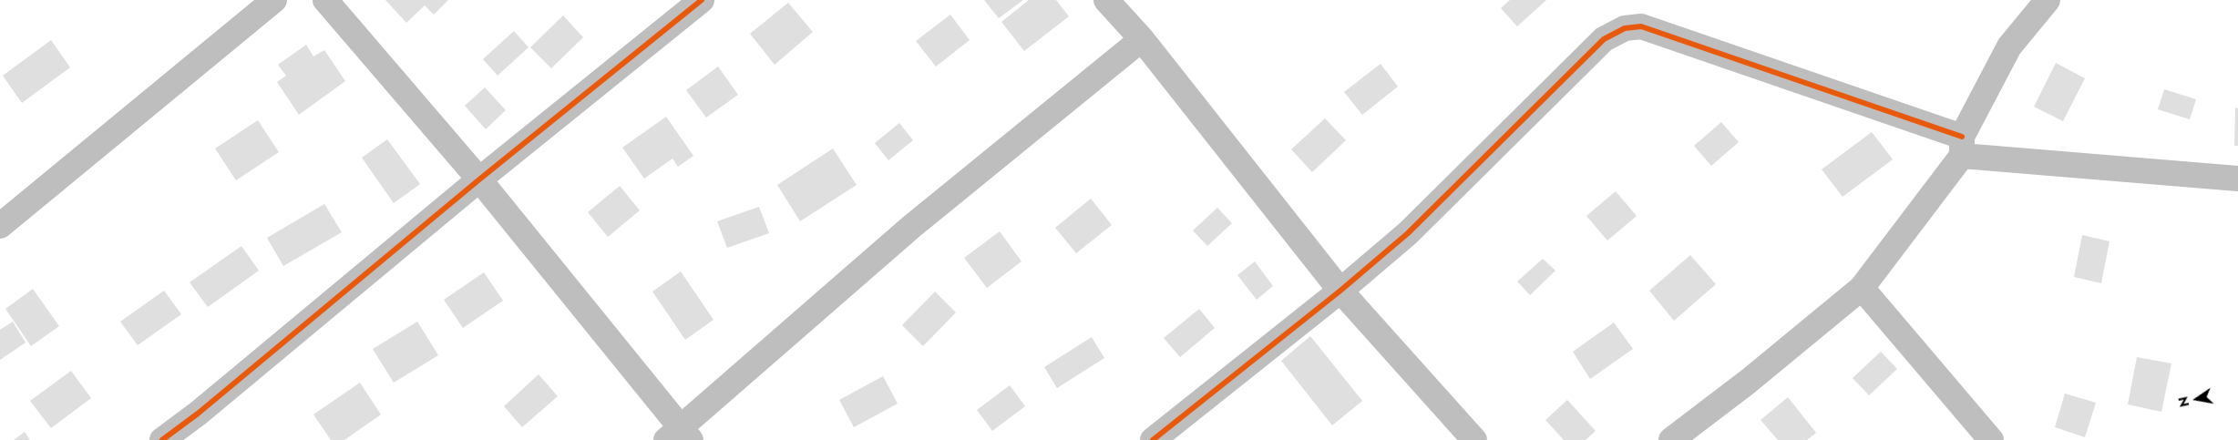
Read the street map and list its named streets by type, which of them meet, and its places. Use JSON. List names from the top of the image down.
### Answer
{
  "north": "left"
}
